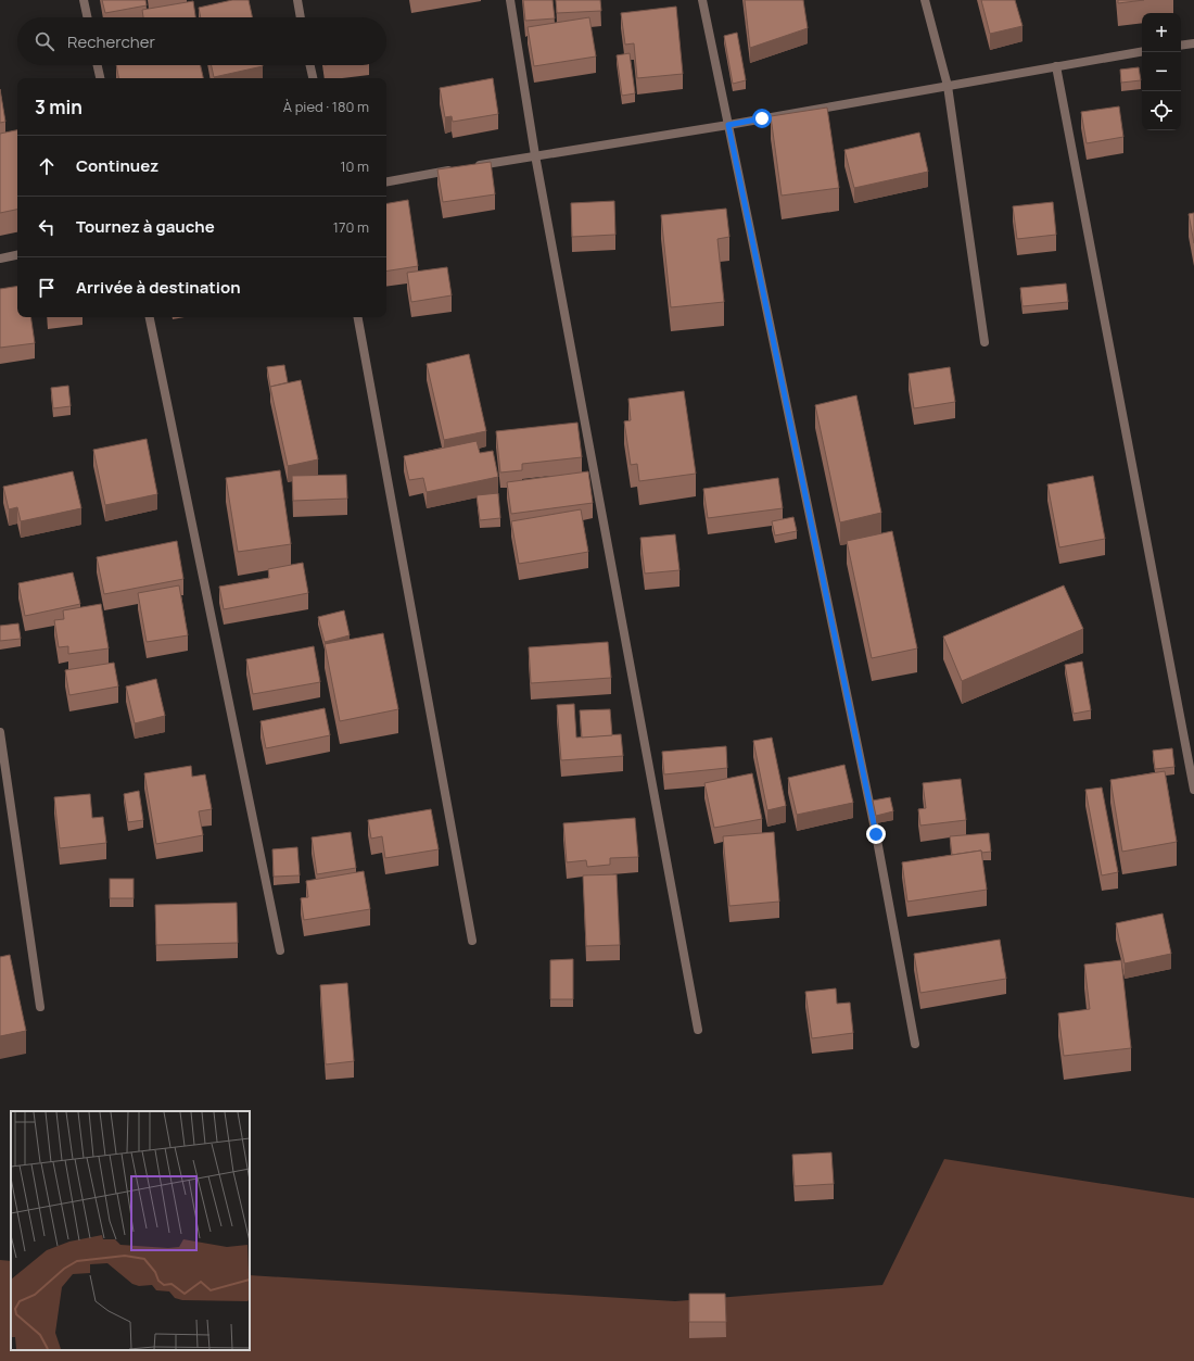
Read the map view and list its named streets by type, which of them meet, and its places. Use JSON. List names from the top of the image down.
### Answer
{
  "page": {
    "map_buttons": ["+", "−"],
    "search": "Rechercher",
    "heading": ["3 min", "À pied · 180 m"],
    "list": [
      ["Continuez", "10 m"],
      ["Tournez à gauche", "170 m"],
      "Arrivée à destination"
    ]
  }
}
